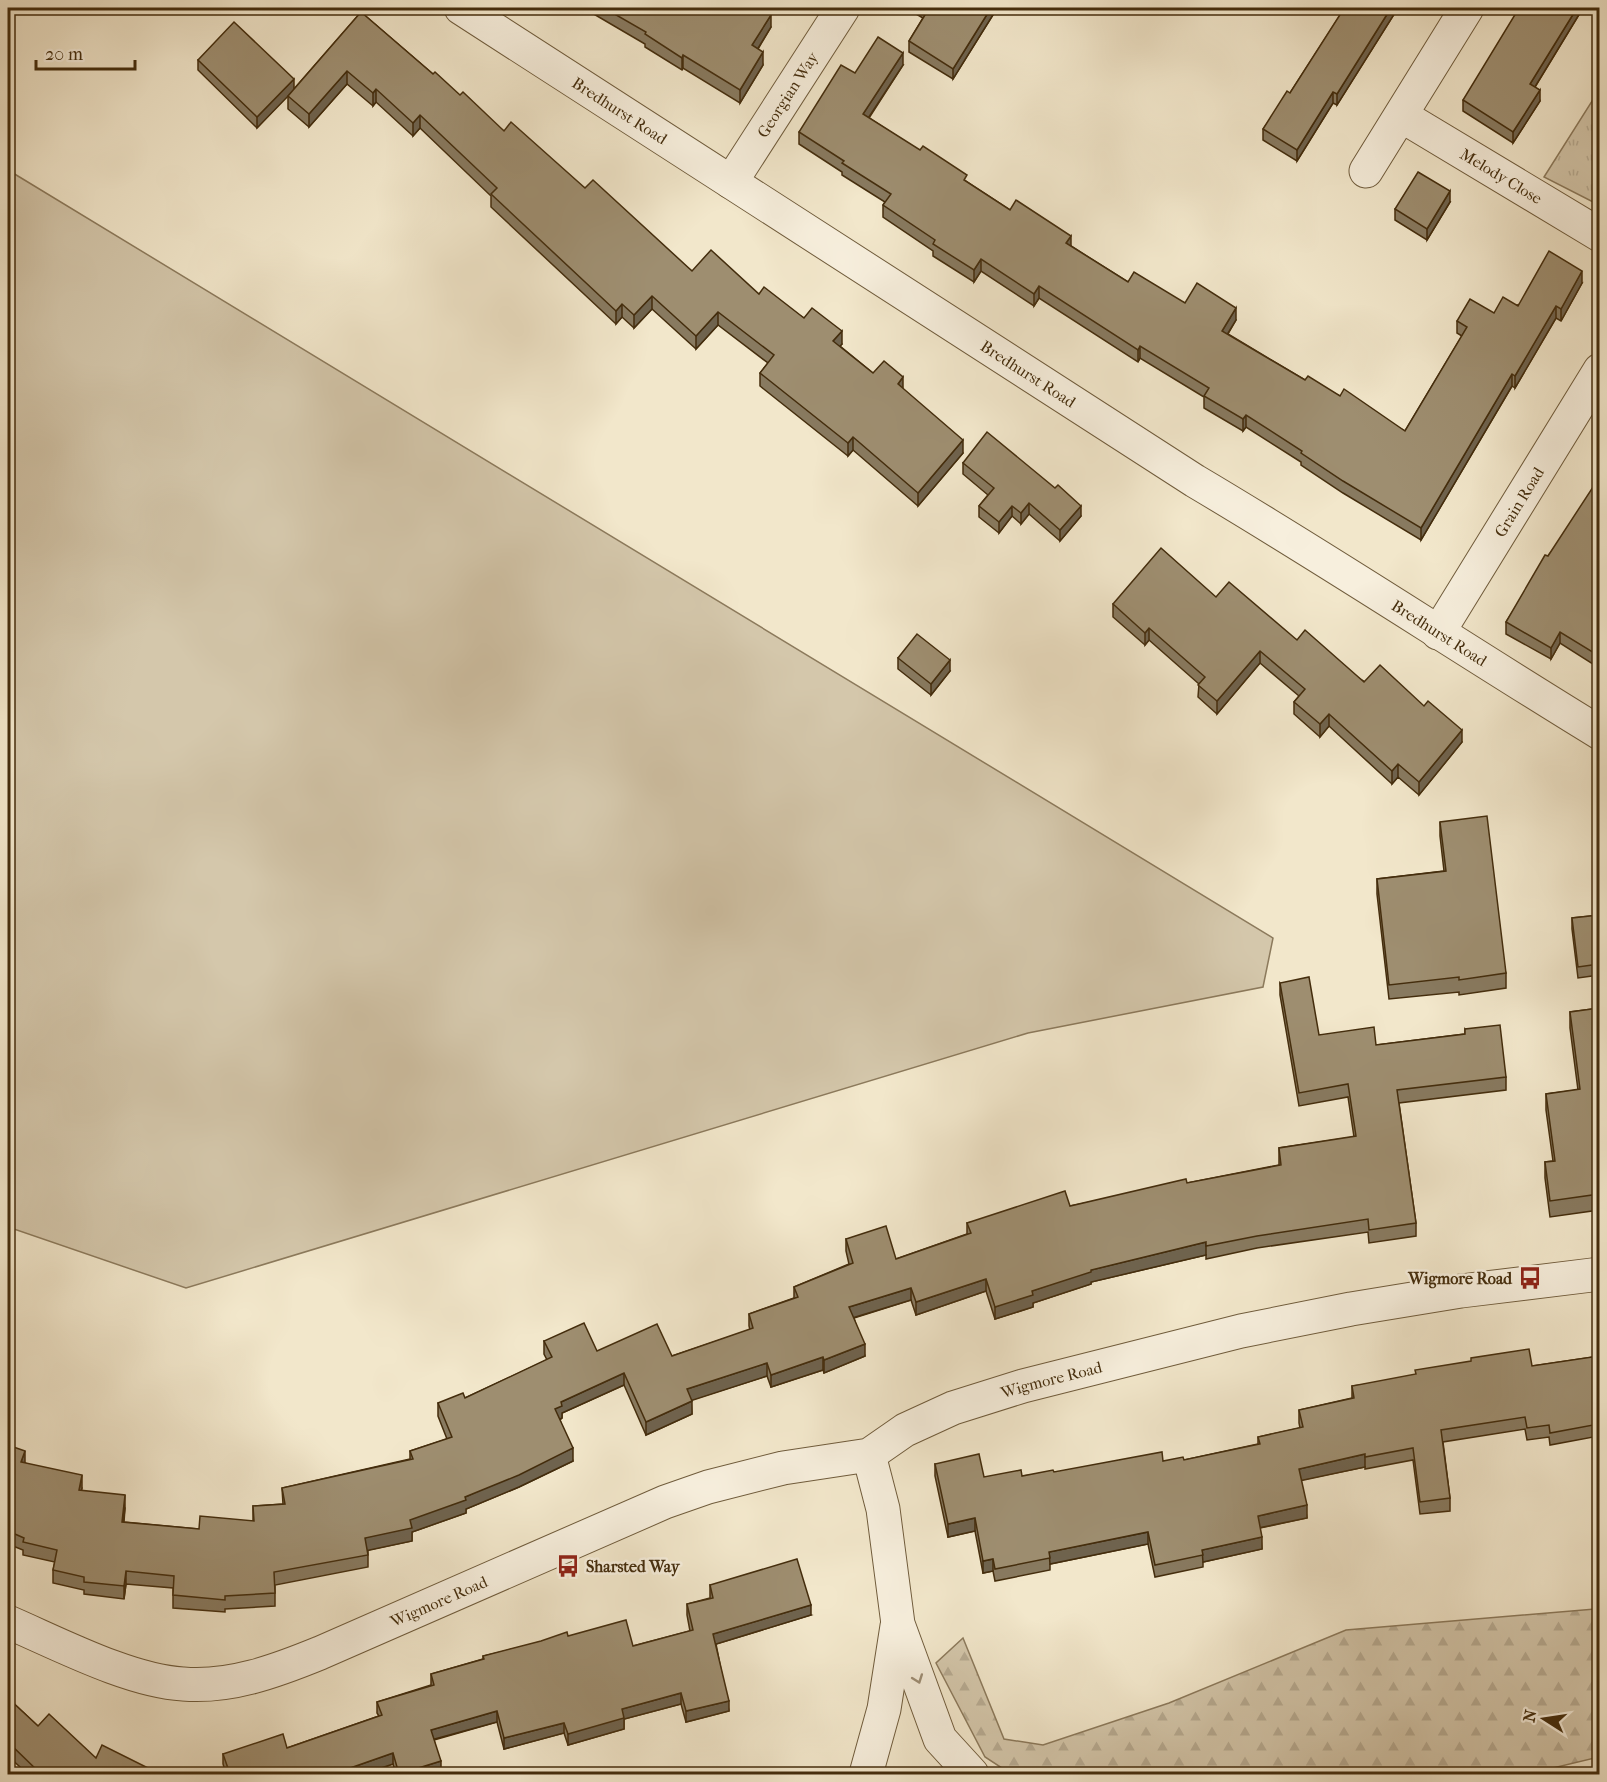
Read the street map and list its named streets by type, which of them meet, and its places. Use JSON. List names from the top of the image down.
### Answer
{
  "streets": {
    "street": [
      "Georgian Way",
      "Bredhurst Road",
      "Melody Close",
      "Grain Road",
      "Wigmore Road"
    ]
  },
  "crossings": [
    ["Georgian Way", "Bredhurst Road"],
    ["Bredhurst Road", "Grain Road"]
  ],
  "places": {
    "bus stop": ["Wigmore Road", "Sharsted Way"]
  },
  "scale_bar": "20 m",
  "north": "left"
}
